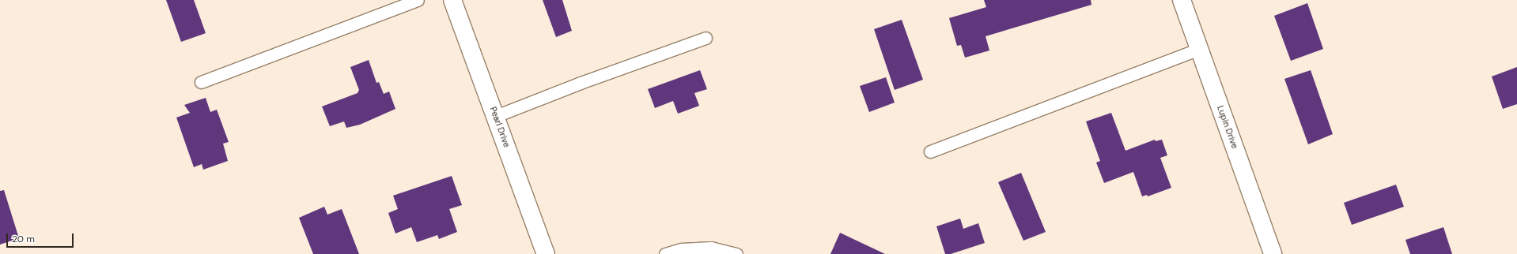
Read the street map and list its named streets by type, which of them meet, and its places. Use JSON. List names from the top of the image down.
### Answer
{
  "streets": {
    "street": ["Pearl Drive", "Lupin Drive"]
  },
  "scale_bar": "20 m"
}
